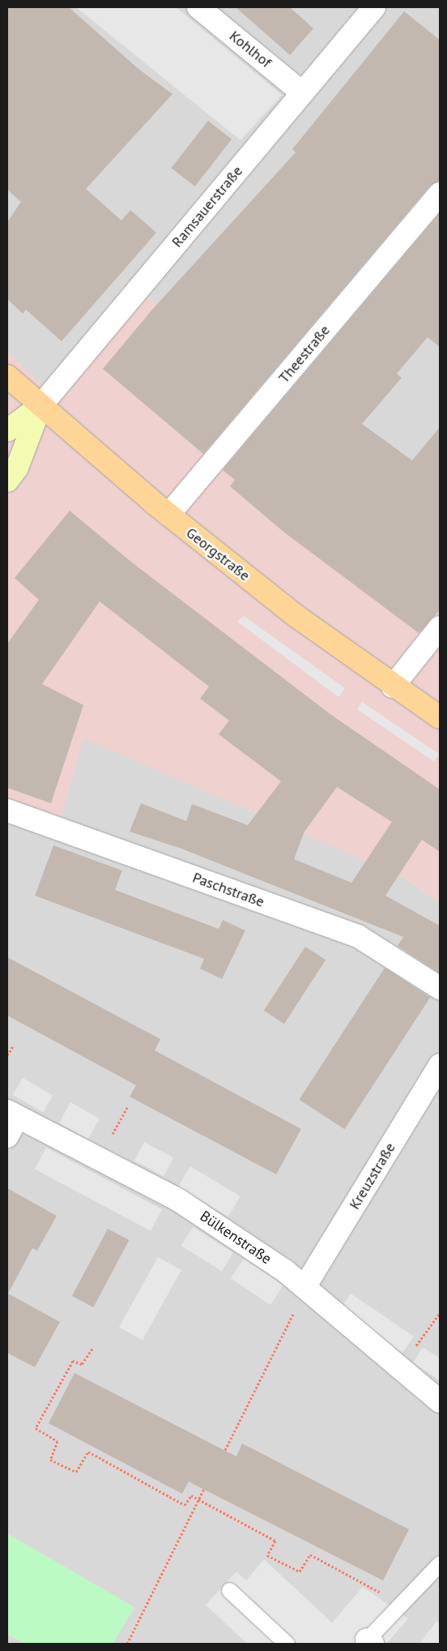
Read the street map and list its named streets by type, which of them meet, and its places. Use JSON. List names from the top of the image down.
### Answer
{
  "streets": {
    "main road": ["Georgstraße"],
    "street": [
      "Kohlhof",
      "Ramsauerstraße",
      "Theestraße",
      "Paschstraße",
      "Kreuzstraße",
      "Bülkenstraße"
    ]
  },
  "crossings": [
    ["Kohlhof", "Ramsauerstraße"],
    ["Ramsauerstraße", "Georgstraße"],
    ["Theestraße", "Georgstraße"],
    ["Kreuzstraße", "Bülkenstraße"]
  ]
}
